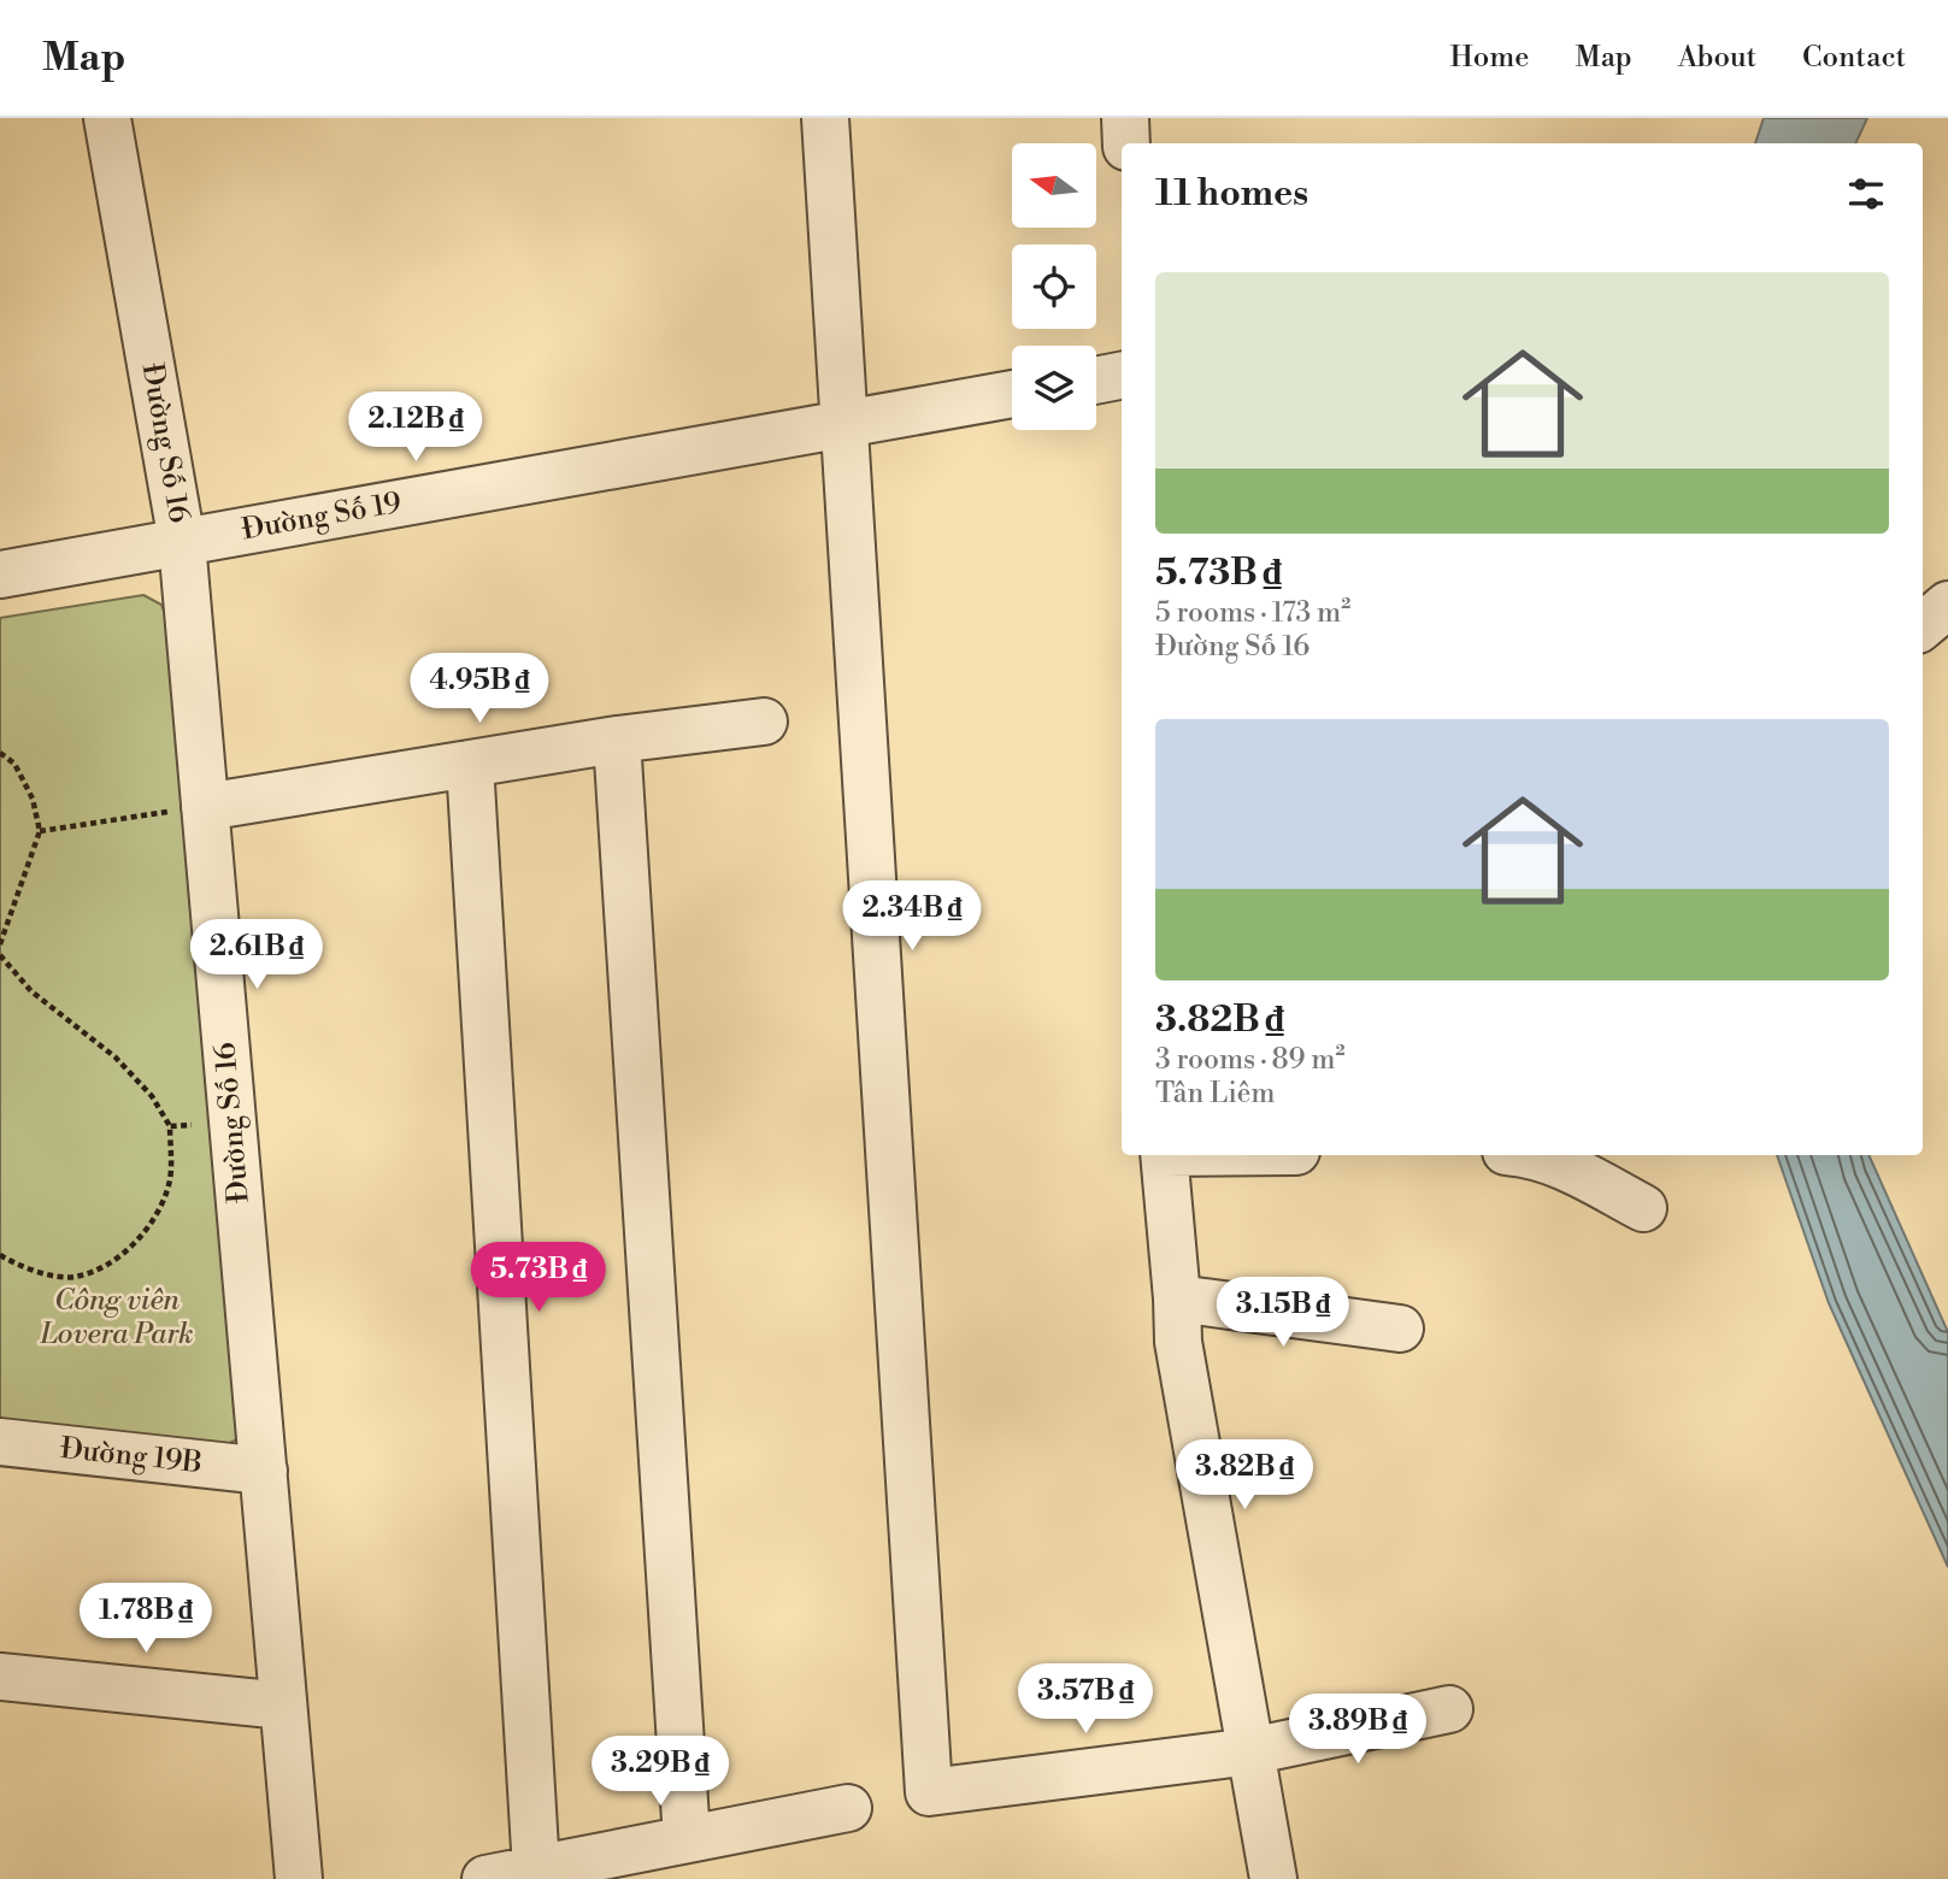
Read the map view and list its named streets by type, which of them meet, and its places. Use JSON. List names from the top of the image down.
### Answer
{
  "streets": {
    "street": ["Đường Số 16", "Đường Số 19", "Đường 19B"]
  },
  "crossings": [
    ["Đường Số 16", "Đường Số 19"],
    ["Đường Số 16", "Đường 19B"]
  ],
  "parks": ["Công viên Lovera Park"],
  "north": "left",
  "page": {
    "header": "Map",
    "nav": [
      "Home",
      "Map",
      "About",
      "Contact"
    ],
    "heading": "11 homes",
    "list": [
      {
        "name": "5.73B ₫",
        "note": "5 rooms · 173 m² · Đường Số 16"
      },
      {
        "name": "3.82B ₫",
        "note": "3 rooms · 89 m² · Tân Liêm"
      }
    ],
    "price": [
      "2.12B ₫",
      "4.95B ₫",
      "2.34B ₫",
      "2.61B ₫",
      "5.73B ₫",
      "3.15B ₫",
      "3.82B ₫",
      "1.78B ₫",
      "3.57B ₫",
      "3.89B ₫",
      "3.29B ₫"
    ]
  }
}
